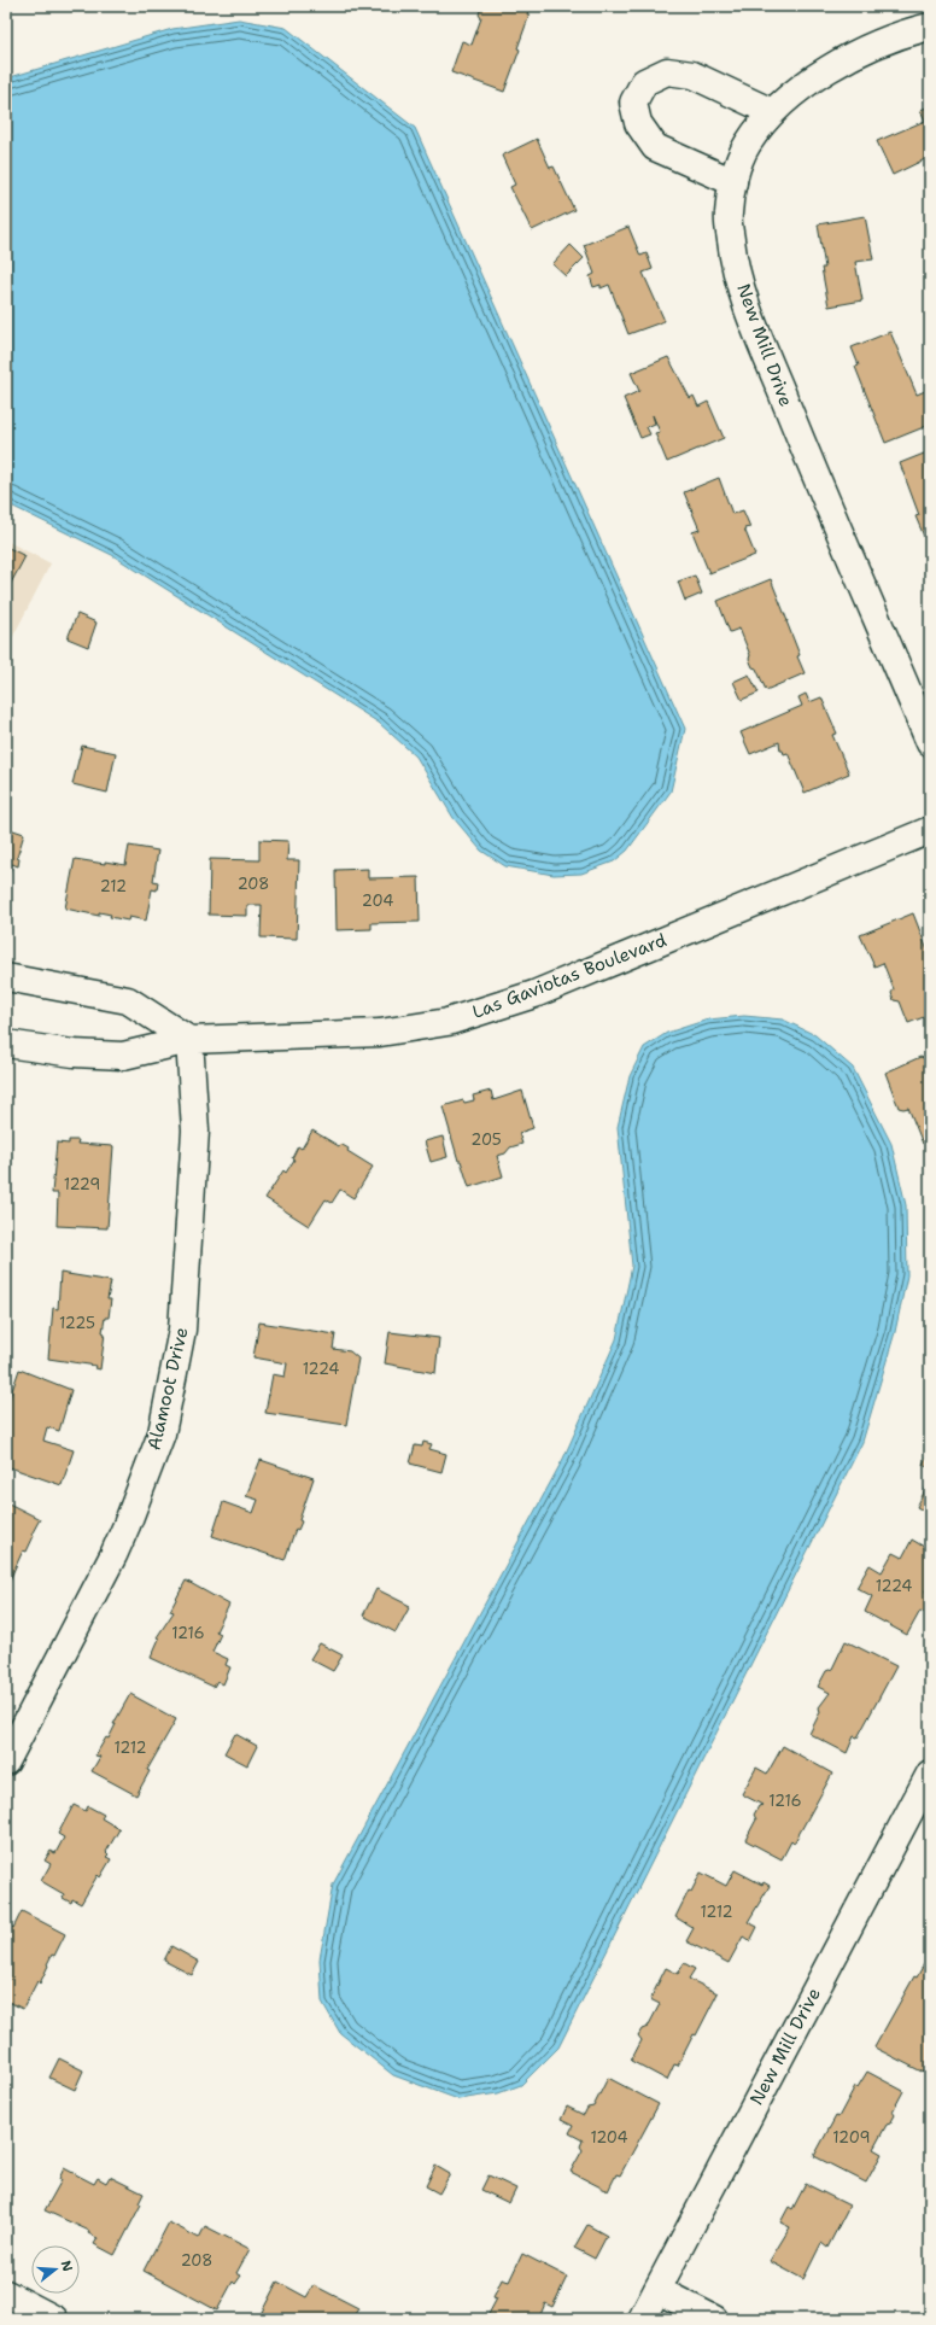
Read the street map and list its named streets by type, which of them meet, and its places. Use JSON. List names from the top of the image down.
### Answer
{
  "streets": {
    "street": ["New Mill Drive", "Las Gaviotas Boulevard", "Alamoot Drive"]
  },
  "crossings": [
    ["Las Gaviotas Boulevard", "Alamoot Drive"]
  ],
  "house_numbers": [
    "208",
    "212",
    "204",
    "205",
    "1229",
    "1225",
    "1224",
    "1224",
    "1216",
    "1212",
    "1216",
    "1212",
    "1204",
    "1209",
    "208"
  ],
  "north": "right"
}
